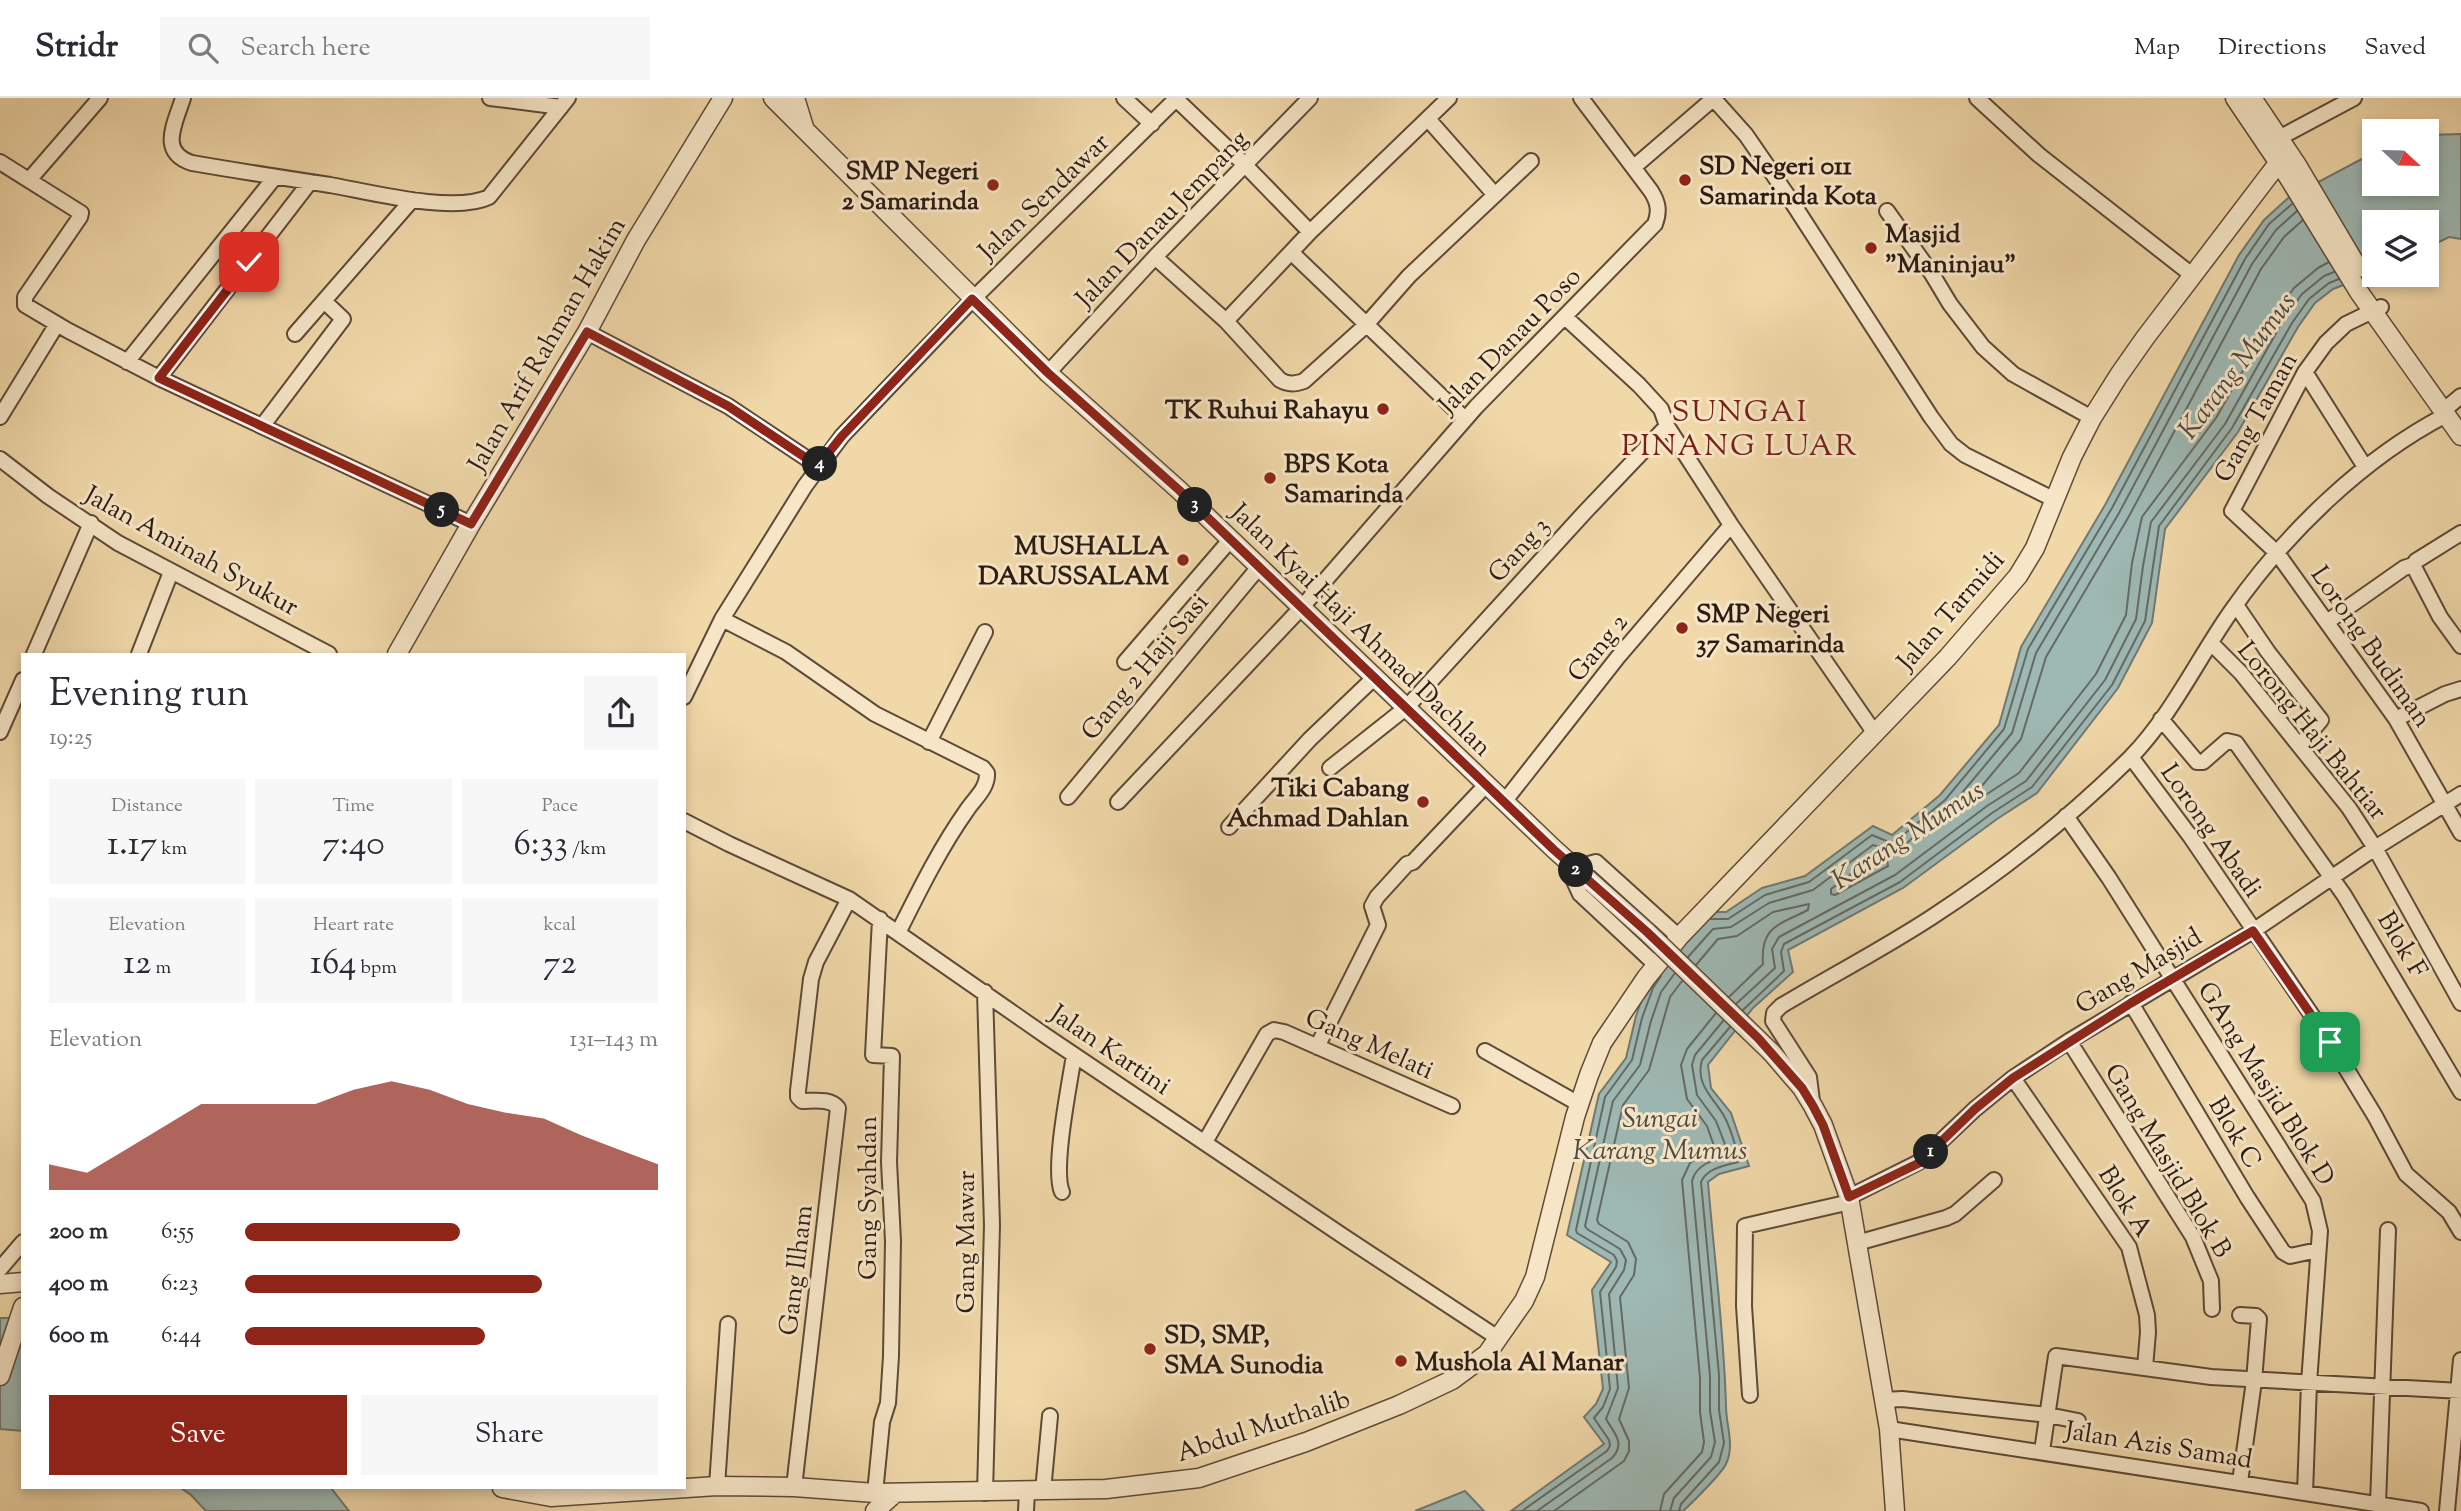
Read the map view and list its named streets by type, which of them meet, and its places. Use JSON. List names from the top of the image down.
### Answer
{
  "streets": {
    "street": [
      "Jalan Sendawar",
      "Jalan Danau Jempang",
      "Jalan Danau Poso",
      "Jalan Arif Rahman Hakim",
      "Gang Taman",
      "Gang 3",
      "Jalan Aminah Syukur",
      "Jalan Tarmidi",
      "Jalan Kyai Haji Ahmad Dachlan",
      "Lorong Budiman",
      "Gang 2",
      "Gang 2 Haji Sasi",
      "Lorong Haji Bahtiar",
      "Lorong Abadi",
      "Blok F",
      "Gang Masjid",
      "Gang Melati",
      "Jalan Kartini",
      "GAng Masjid Blok D",
      "Blok C",
      "Gang Masjid Blok B",
      "Gang Syahdan",
      "Blok A",
      "Gang Mawar",
      "Gang Ilham",
      "Abdul Muthalib",
      "Jalan Azis Samad"
    ]
  },
  "crossings": [
    ["Jalan Sendawar", "Jalan Kyai Haji Ahmad Dachlan"],
    ["Jalan Danau Jempang", "Jalan Kyai Haji Ahmad Dachlan"],
    ["Jalan Danau Poso", "Jalan Kyai Haji Ahmad Dachlan"],
    ["Gang Taman", "Lorong Budiman"],
    ["Gang 3", "Jalan Kyai Haji Ahmad Dachlan"],
    ["Jalan Tarmidi", "Abdul Muthalib"],
    ["Jalan Kyai Haji Ahmad Dachlan", "Gang 2"],
    ["Jalan Kyai Haji Ahmad Dachlan", "Gang 2 Haji Sasi"],
    ["Jalan Kyai Haji Ahmad Dachlan", "Gang Masjid"],
    ["Jalan Kyai Haji Ahmad Dachlan", "Jalan Azis Samad"],
    ["Lorong Budiman", "Gang Masjid"],
    ["Lorong Haji Bahtiar", "Gang Masjid"],
    ["Lorong Abadi", "Gang Masjid"],
    ["Blok F", "Gang Masjid"],
    ["Gang Masjid", "GAng Masjid Blok D"],
    ["Gang Masjid", "Blok C"],
    ["Gang Masjid", "Gang Masjid Blok B"],
    ["Gang Masjid", "Blok A"],
    ["Gang Melati", "Jalan Kartini"],
    ["Jalan Kartini", "Gang Syahdan"],
    ["Jalan Kartini", "Gang Mawar"],
    ["Jalan Kartini", "Gang Ilham"],
    ["Jalan Kartini", "Abdul Muthalib"],
    ["GAng Masjid Blok D", "Blok C"],
    ["GAng Masjid Blok D", "Jalan Azis Samad"],
    ["Gang Syahdan", "Abdul Muthalib"],
    ["Gang Mawar", "Abdul Muthalib"],
    ["Gang Ilham", "Abdul Muthalib"]
  ],
  "districts": ["SUNGAI PINANG LUAR"],
  "water": ["Karang Mumus", "Sungai Karang Mumus"],
  "places": [
    "SD Negeri 011 Samarinda Kota",
    "SMP Negeri 2 Samarinda",
    "Masjid \"Maninjau\"",
    "TK Ruhui Rahayu",
    "BPS Kota Samarinda",
    "MUSHALLA DARUSSALAM",
    "SMP Negeri 37 Samarinda",
    "Tiki Cabang Achmad Dahlan",
    "SD, SMP, SMA Sunodia",
    "Mushola Al Manar"
  ],
  "north": "right",
  "page": {
    "header": "Stridr",
    "search": "Search here",
    "nav": ["Map", "Directions", "Saved"],
    "pins": [
      "4",
      "3",
      "5",
      "2",
      "1"
    ],
    "heading": ["Evening run", "19:25"],
    "stats": [
      ["Distance", "1.17 km"],
      ["Time", "7:40"],
      ["Pace", "6:33 /km"],
      ["Elevation", "12 m"],
      ["Heart rate", "164 bpm"],
      ["kcal", "72"]
    ],
    "chart": ["Elevation", "131–143 m"],
    "list": [
      {
        "name": "200 m",
        "note": "6:55"
      },
      {
        "name": "400 m",
        "note": "6:23"
      },
      {
        "name": "600 m",
        "note": "6:44"
      }
    ],
    "buttons": ["Save", "Share"]
  }
}
